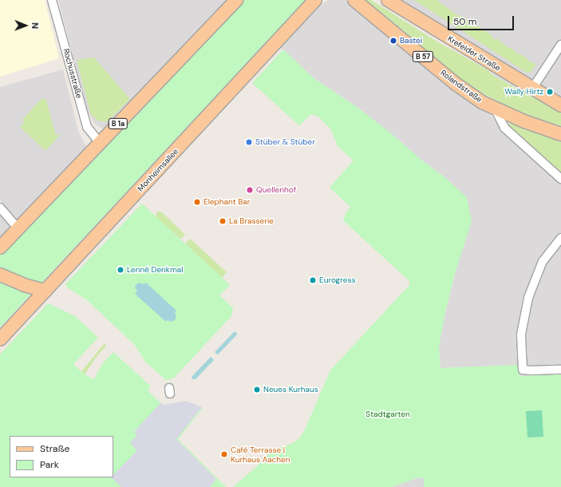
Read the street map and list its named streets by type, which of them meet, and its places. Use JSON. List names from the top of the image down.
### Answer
{
  "streets": {
    "main road": [
      "Krefelder Straße",
      "B 57",
      "Rolandstraße",
      "B 1a",
      "Monheimsallee"
    ],
    "street": ["Rochusstraße"]
  },
  "crossings": [
    ["B 57", "Rolandstraße"],
    ["Rochusstraße", "B 1a"]
  ],
  "parks": ["Stadtgarten"],
  "places": [
    "Bastei",
    "Wally Hirtz",
    "Stüber & Stüber",
    "Quellenhof",
    "Elephant Bar",
    "La Brasserie",
    "Lenné Denkmal",
    "Eurogress",
    "Neues Kurhaus",
    "Café Terrasse | Kurhaus Aachen"
  ],
  "legend": ["Straße", "Park"],
  "scale_bar": "50 m",
  "north": "right"
}
